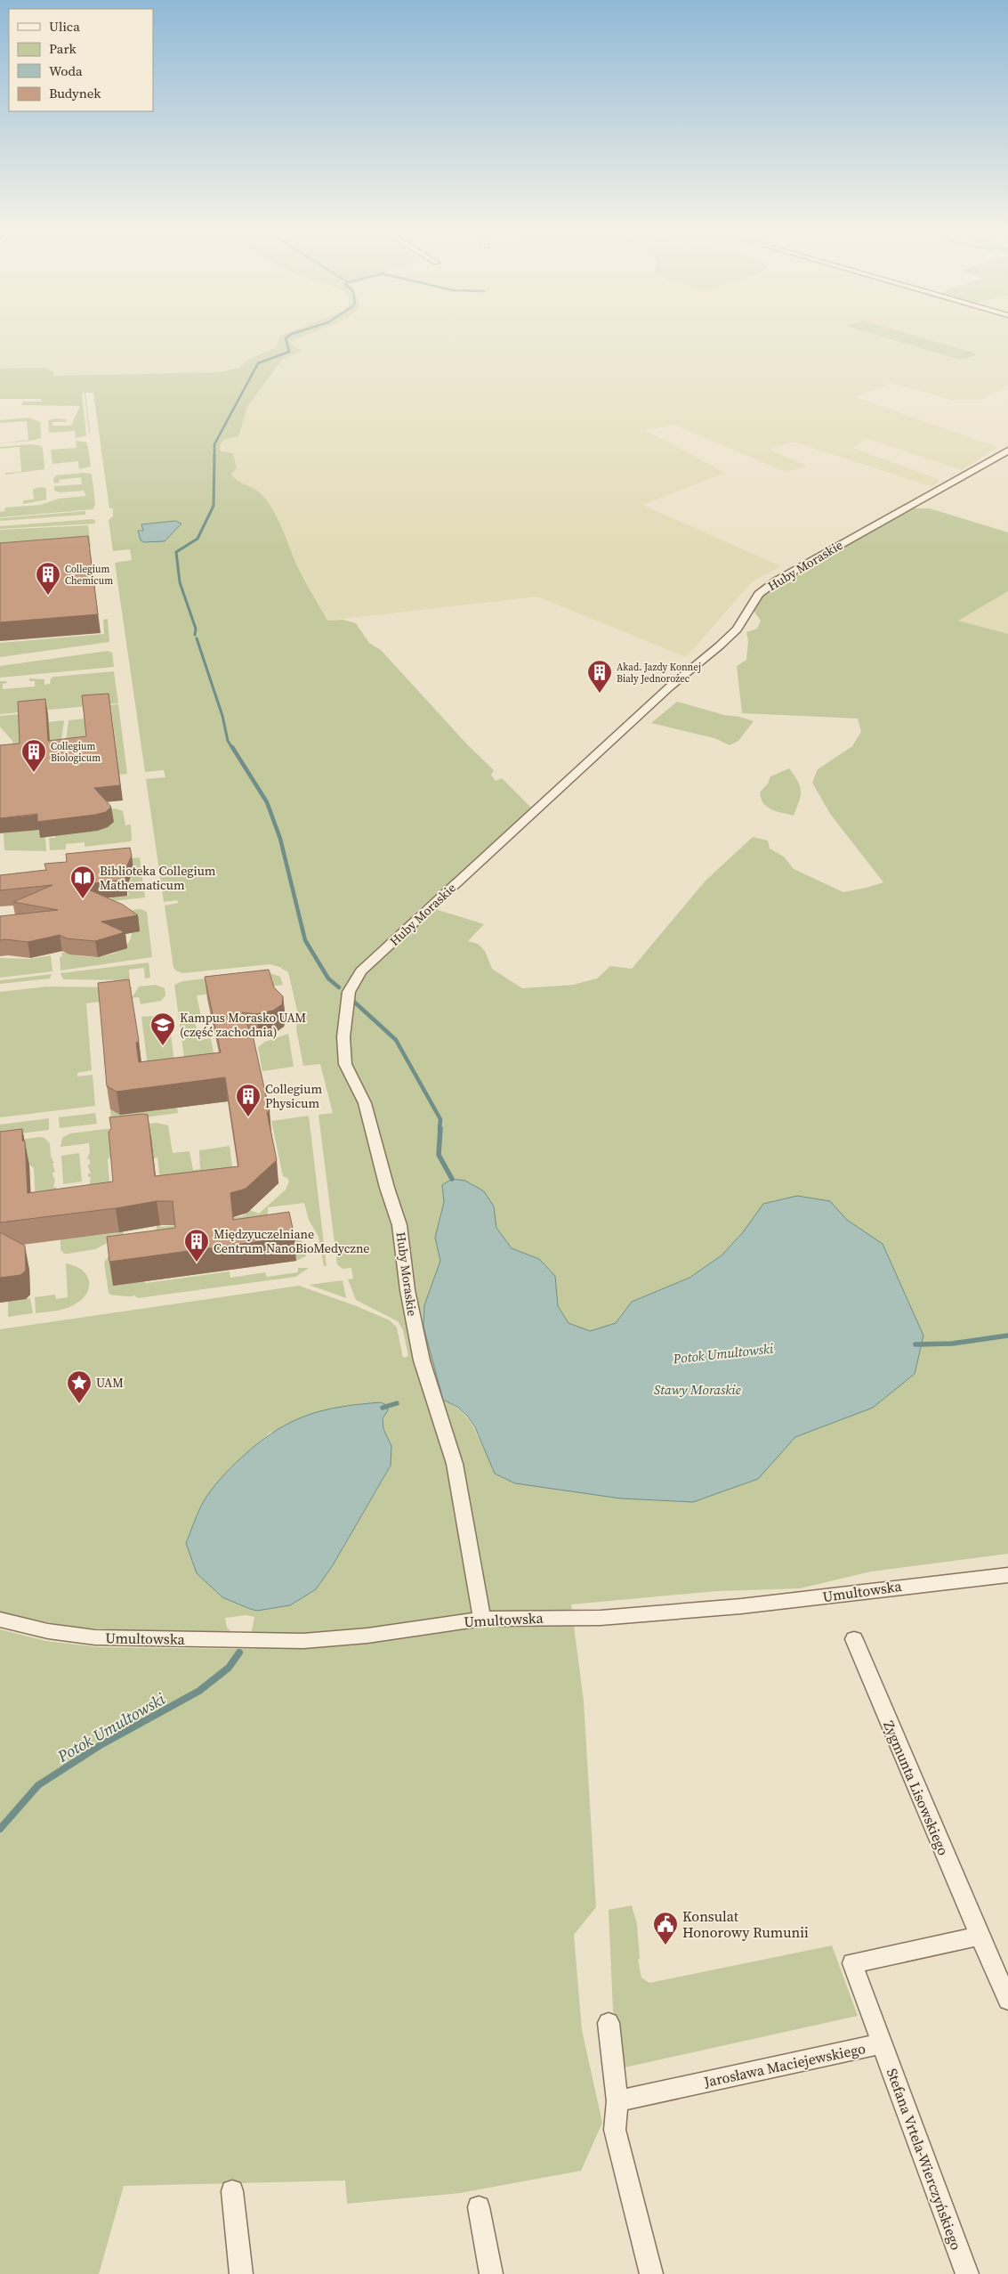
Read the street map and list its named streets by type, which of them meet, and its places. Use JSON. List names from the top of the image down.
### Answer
{
  "streets": {
    "street": [
      "Huby Moraskie",
      "Umultowska",
      "Zygmunta Lisowskiego",
      "Jarosława Maciejewskiego",
      "Stefana Vrtela-Wierczyńskiego"
    ]
  },
  "crossings": [
    ["Huby Moraskie", "Umultowska"],
    ["Zygmunta Lisowskiego", "Jarosława Maciejewskiego"],
    ["Jarosława Maciejewskiego", "Stefana Vrtela-Wierczyńskiego"]
  ],
  "water": ["Potok Umultowski", "Stawy Moraskie"],
  "places": {
    "building": [
      "Collegium Chemicum",
      "Akad. Jazdy Konnej Biały Jednorożec",
      "Collegium Biologicum",
      "Collegium Physicum",
      "Międzyuczelniane Centrum NanoBioMedyczne"
    ],
    "library": ["Biblioteka Collegium Mathematicum"],
    "school or university": ["Kampus Morasko UAM (część zachodnia)"],
    "place": ["UAM"],
    "public building": ["Konsulat Honorowy Rumunii"]
  },
  "legend": [
    "Ulica",
    "Park",
    "Woda",
    "Budynek"
  ]
}
